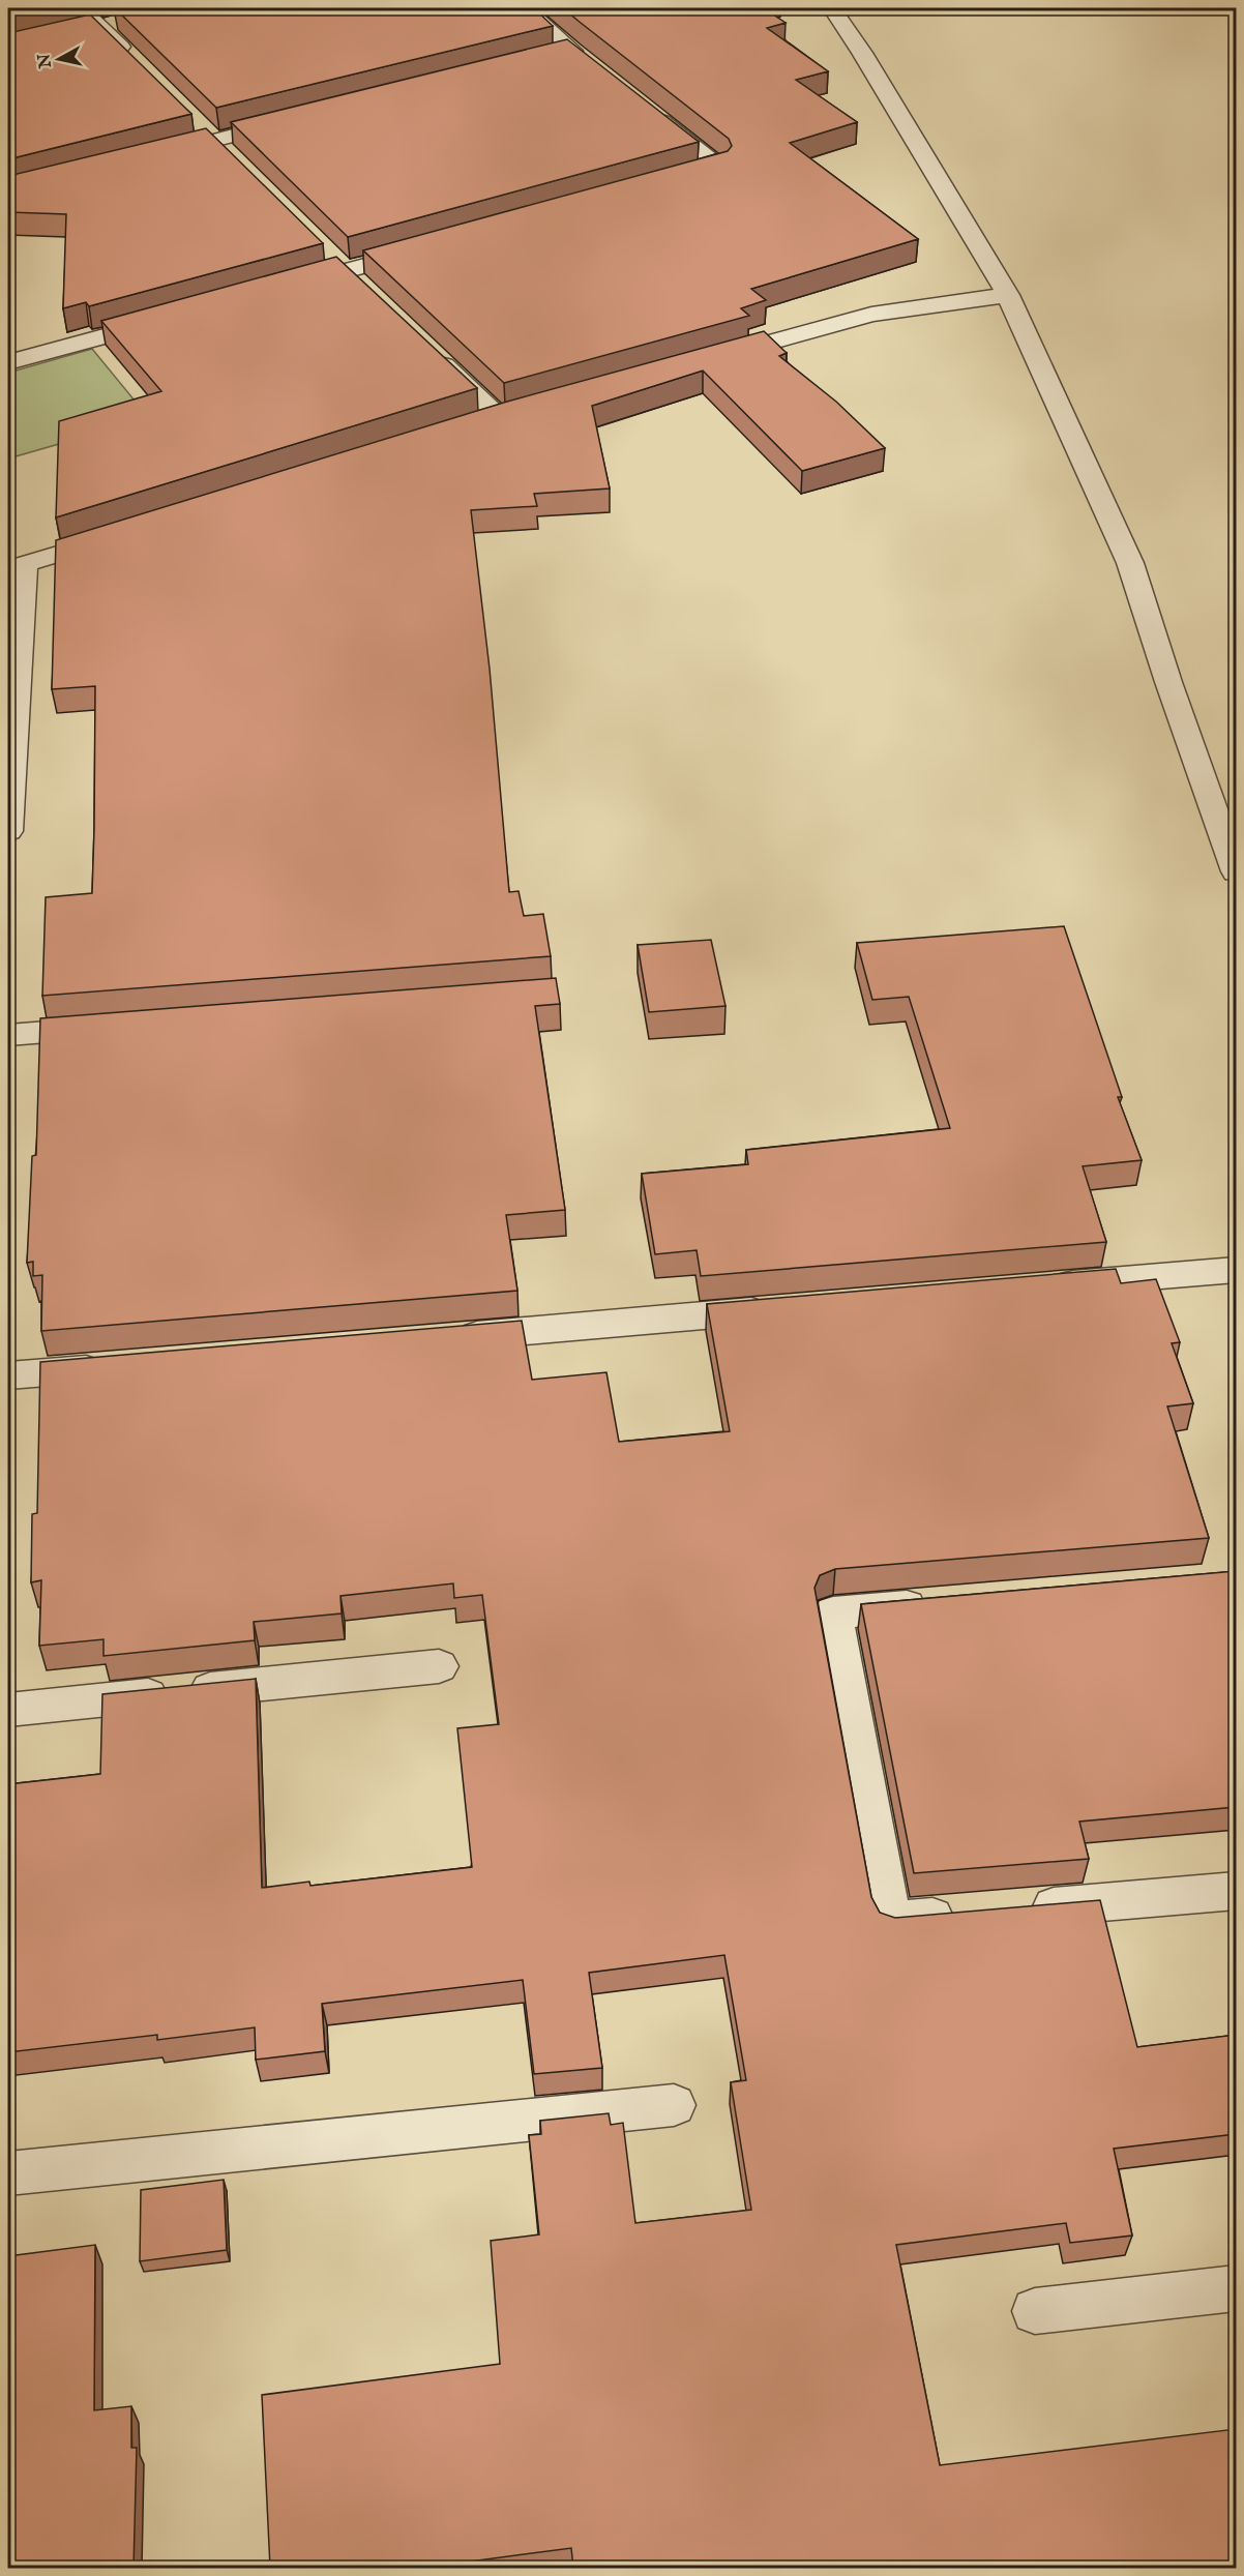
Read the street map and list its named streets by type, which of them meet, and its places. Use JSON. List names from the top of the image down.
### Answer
{
  "north": "left"
}
